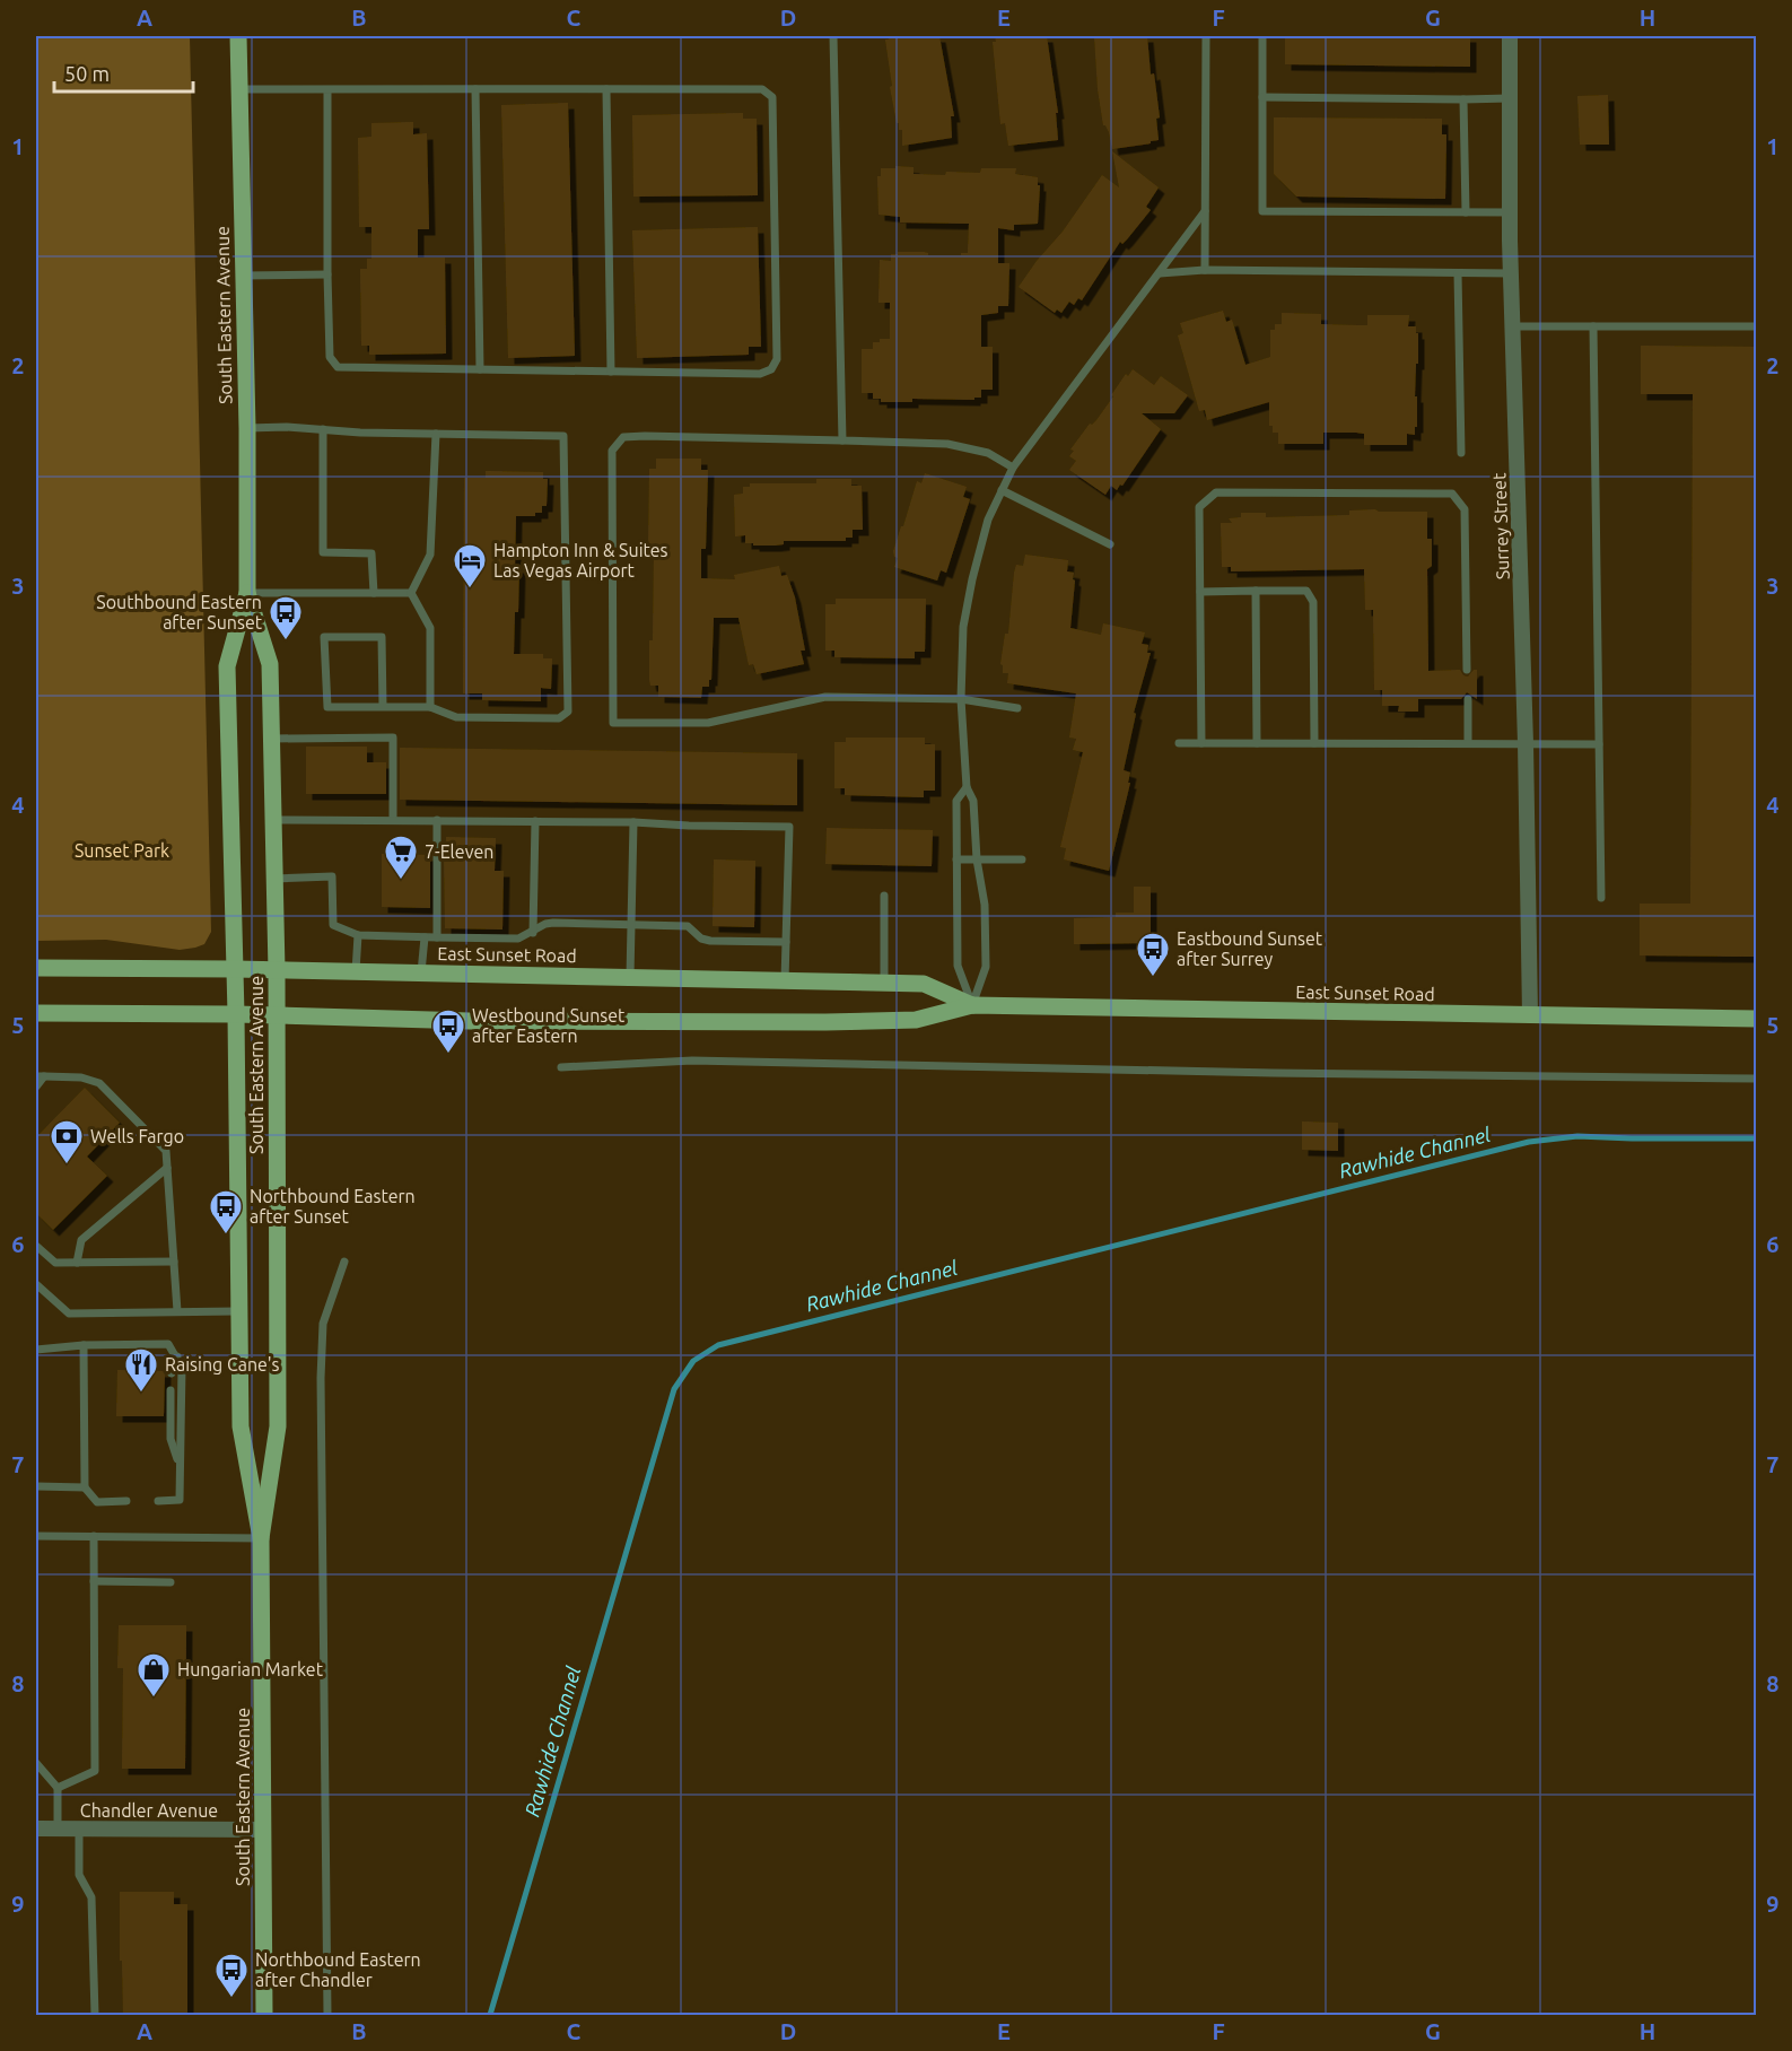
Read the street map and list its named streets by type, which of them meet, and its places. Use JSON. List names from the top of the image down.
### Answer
{
  "streets": {
    "main road": ["South Eastern Avenue", "East Sunset Road"],
    "street": ["Surrey Street", "Chandler Avenue"]
  },
  "crossings": [
    ["South Eastern Avenue", "East Sunset Road"],
    ["South Eastern Avenue", "Chandler Avenue"],
    ["Surrey Street", "East Sunset Road"]
  ],
  "water": ["Rawhide Channel"],
  "parks": ["Sunset Park"],
  "places": {
    "hotel": ["Hampton Inn & Suites Las Vegas Airport"],
    "bus stop": [
      "Southbound Eastern after Sunset",
      "Eastbound Sunset after Surrey",
      "Westbound Sunset after Eastern",
      "Northbound Eastern after Sunset",
      "Northbound Eastern after Chandler"
    ],
    "supermarket": ["7-Eleven"],
    "bank": ["Wells Fargo"],
    "restaurant": ["Raising Cane's"],
    "shop": ["Hungarian Market"]
  },
  "scale_bar": "50 m",
  "grid": {
    "columns": [
      "A",
      "B",
      "C",
      "D",
      "E",
      "F",
      "G",
      "H"
    ],
    "rows": [
      "1",
      "2",
      "3",
      "4",
      "5",
      "6",
      "7",
      "8",
      "9"
    ]
  }
}
